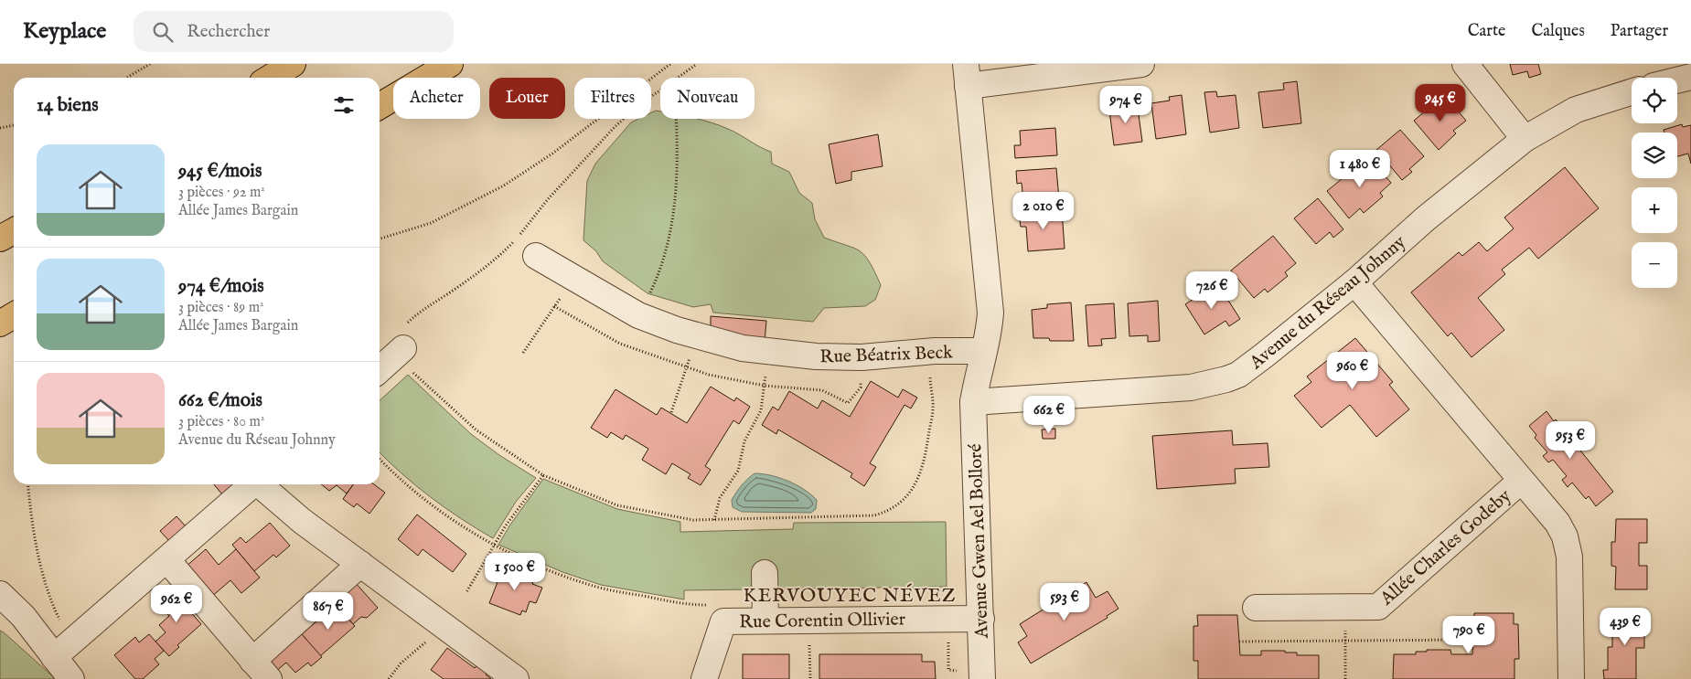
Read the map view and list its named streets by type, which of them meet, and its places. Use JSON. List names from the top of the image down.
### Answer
{
  "streets": {
    "street": [
      "Avenue du Réseau Johnny",
      "Rue Béatrix Beck",
      "Avenue Gwen Ael Bolloré",
      "Allée Charles Godeby",
      "Rue Corentin Ollivier"
    ]
  },
  "crossings": [
    ["Avenue du Réseau Johnny", "Avenue Gwen Ael Bolloré"],
    ["Rue Béatrix Beck", "Avenue Gwen Ael Bolloré"],
    ["Avenue Gwen Ael Bolloré", "Rue Corentin Ollivier"]
  ],
  "districts": ["KERVOUYEC NÉVEZ"],
  "page": {
    "header": "Keyplace",
    "search": "Rechercher",
    "nav": ["Carte", "Calques", "Partager"],
    "map_buttons": ["+", "−"],
    "chip": [
      "Acheter",
      "Louer",
      "Filtres",
      "Nouveau"
    ],
    "heading": "14 biens",
    "price": [
      "945 €",
      "974 €",
      "1 480 €",
      "2 010 €",
      "726 €",
      "960 €",
      "662 €",
      "953 €",
      "1 500 €",
      "593 €",
      "962 €",
      "867 €",
      "439 €",
      "790 €"
    ],
    "list": [
      {
        "name": "945 €/mois",
        "note": "3 pièces · 92 m² · Allée James Bargain"
      },
      {
        "name": "974 €/mois",
        "note": "3 pièces · 89 m² · Allée James Bargain"
      },
      {
        "name": "662 €/mois",
        "note": "3 pièces · 80 m² · Avenue du Réseau Johnny"
      }
    ]
  }
}
